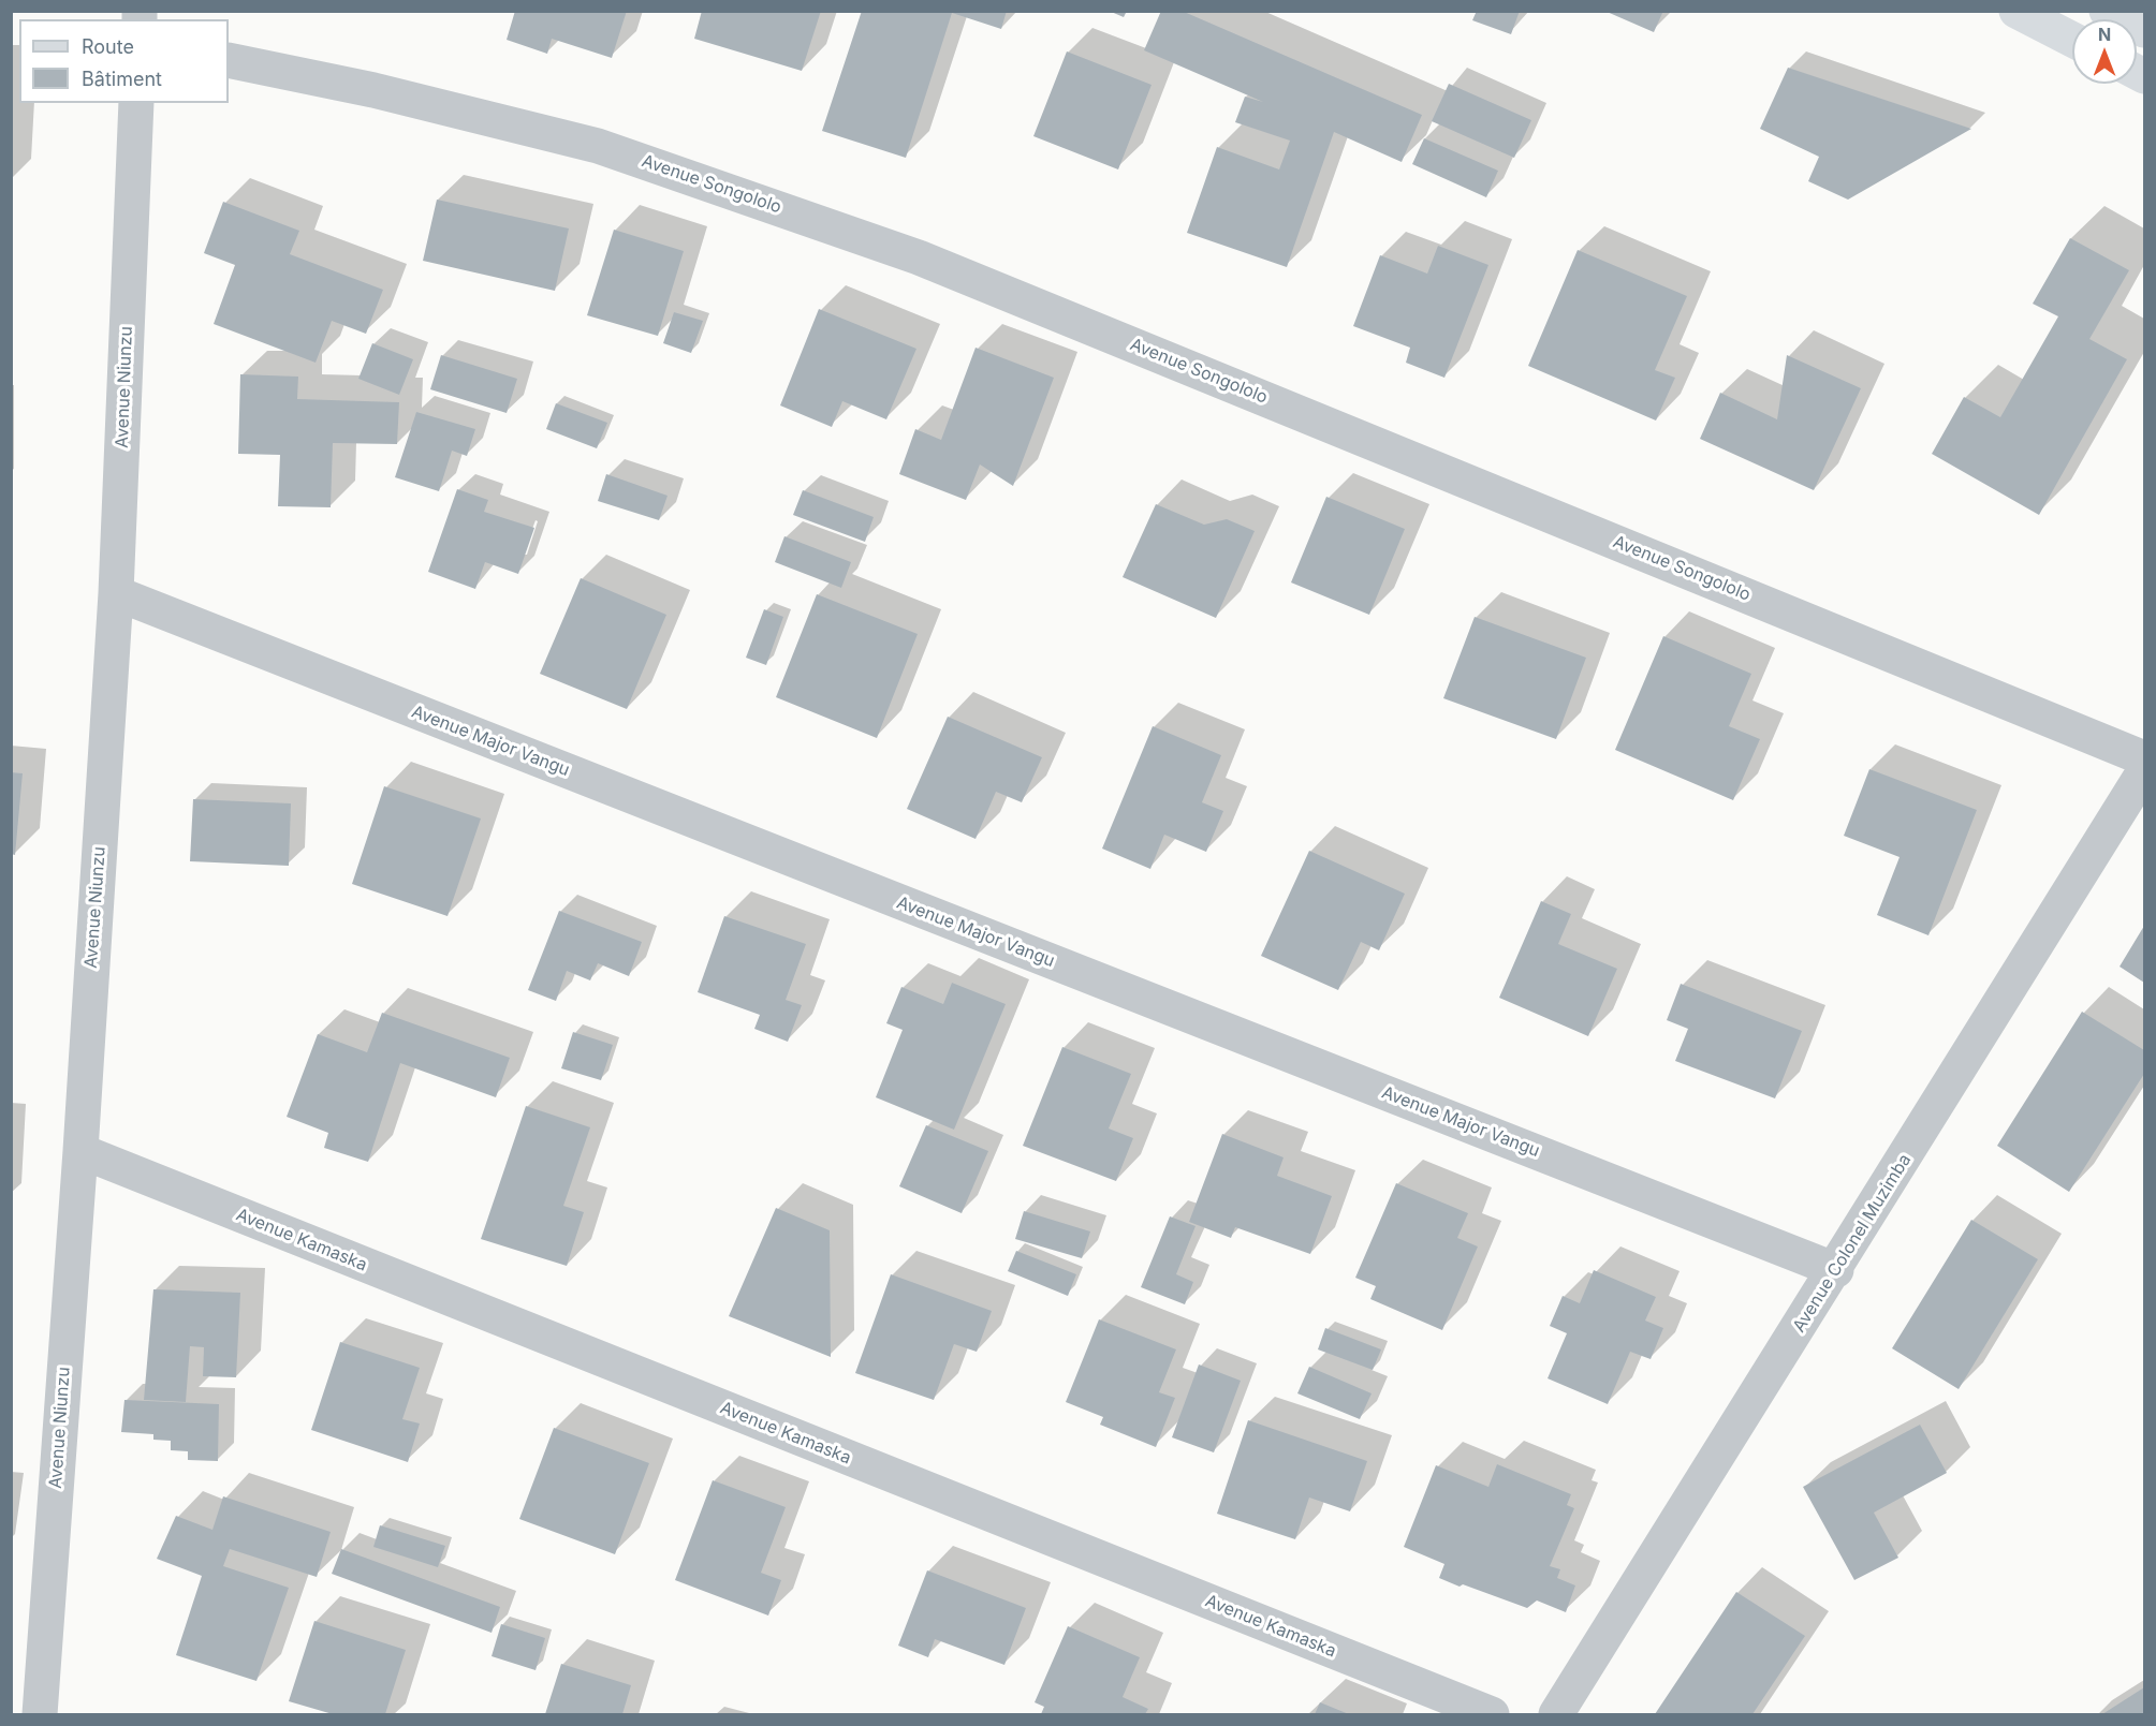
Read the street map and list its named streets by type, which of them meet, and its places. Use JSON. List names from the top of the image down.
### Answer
{
  "streets": {
    "street": [
      "Avenue Songololo",
      "Avenue Niunzu",
      "Avenue Major Vangu",
      "Avenue Kamaska",
      "Avenue Colonel Muzimba"
    ]
  },
  "crossings": [
    ["Avenue Niunzu", "Avenue Major Vangu"],
    ["Avenue Niunzu", "Avenue Kamaska"],
    ["Avenue Major Vangu", "Avenue Colonel Muzimba"]
  ],
  "legend": ["Route", "Bâtiment"],
  "north": "top"
}
